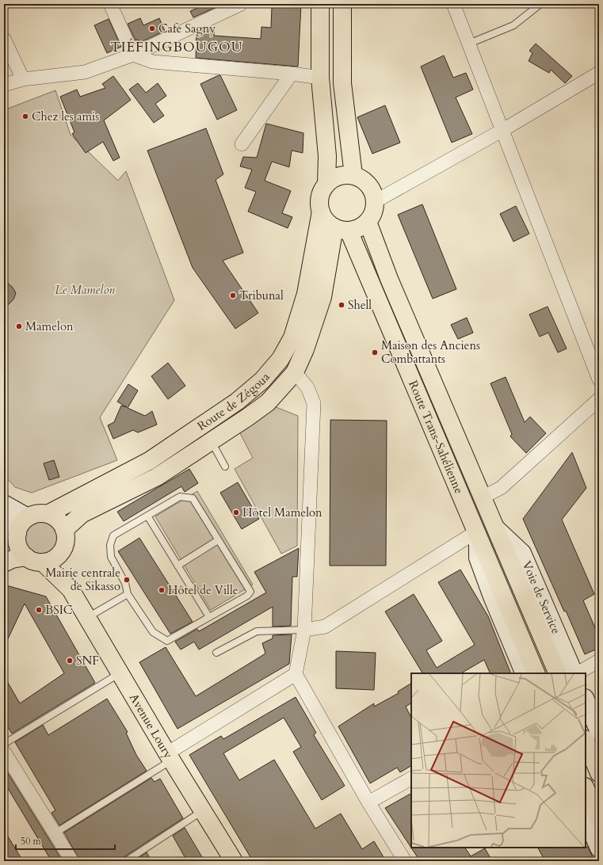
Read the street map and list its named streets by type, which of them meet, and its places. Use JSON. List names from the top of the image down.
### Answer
{
  "streets": {
    "main road": [
      "Route de Zégoua",
      "Route Trans-Sahélienne",
      "Voie de Service",
      "Avenue Loury"
    ]
  },
  "crossings": [
    ["Route de Zégoua", "Route Trans-Sahélienne"],
    ["Route Trans-Sahélienne", "Voie de Service"]
  ],
  "districts": ["TIÉFINGBOUGOU"],
  "parks": ["Le Mamelon"],
  "places": [
    "Cafe Sagny",
    "Chez les amis",
    "Tribunal",
    "Shell",
    "Mamelon",
    "Maison des Anciens Combattants",
    "Hôtel Mamelon",
    "Mairie centrale de Sikasso",
    "Hôtel de Ville",
    "BSIC",
    "SNF"
  ],
  "scale_bar": "50 m"
}
